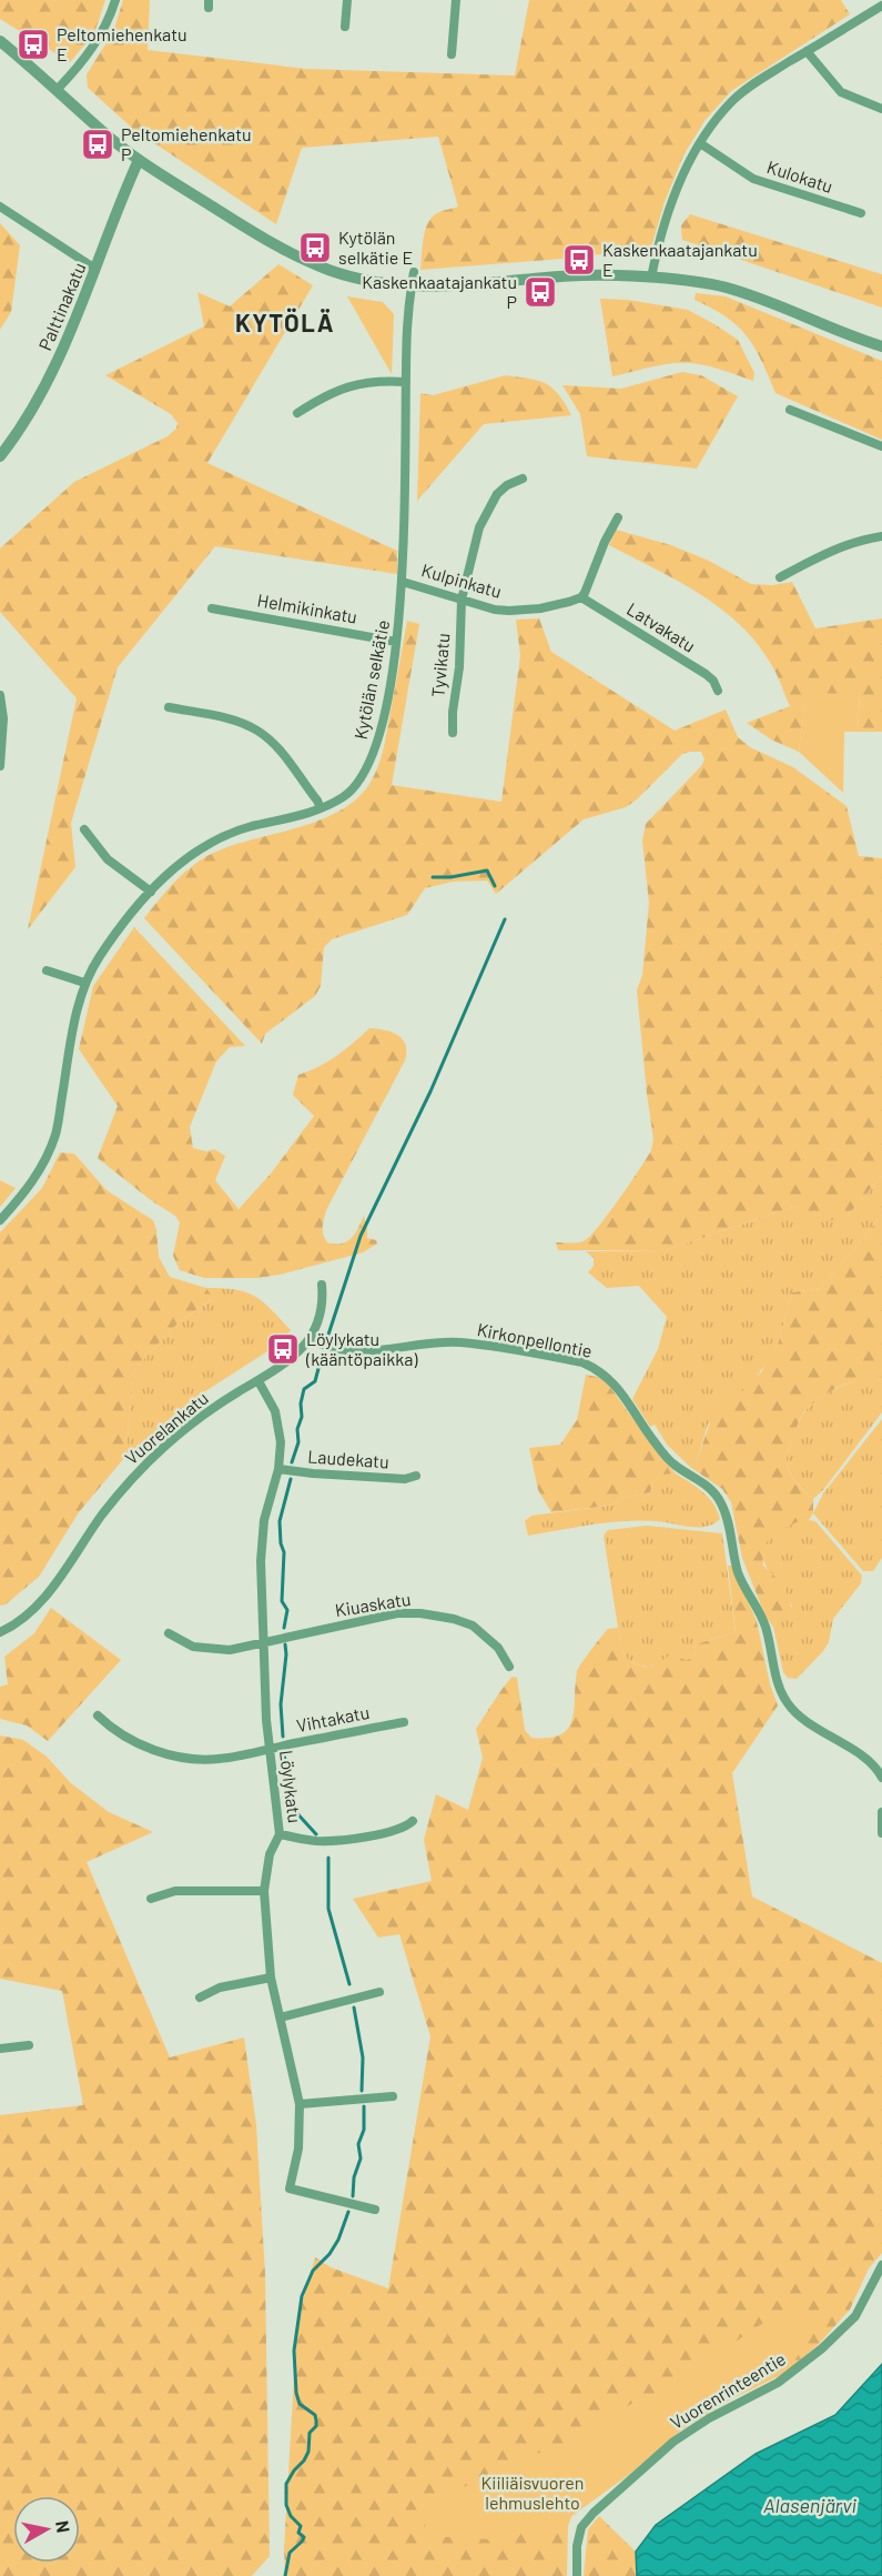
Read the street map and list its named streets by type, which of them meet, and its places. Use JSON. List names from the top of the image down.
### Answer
{
  "streets": {
    "street": [
      "Kulokatu",
      "Palttinakatu",
      "Kulpinkatu",
      "Helmikinkatu",
      "Latvakatu",
      "Tyvikatu",
      "Kytölän selkätie",
      "Kirkonpellontie",
      "Vuorelankatu",
      "Laudekatu",
      "Kiuaskatu",
      "Vihtakatu",
      "Löylykatu",
      "Vuorenrinteentie"
    ]
  },
  "crossings": [
    ["Kulpinkatu", "Latvakatu"],
    ["Kulpinkatu", "Tyvikatu"],
    ["Kulpinkatu", "Kytölän selkätie"],
    ["Helmikinkatu", "Kytölän selkätie"],
    ["Kirkonpellontie", "Vuorelankatu"],
    ["Vuorelankatu", "Löylykatu"],
    ["Laudekatu", "Löylykatu"],
    ["Kiuaskatu", "Löylykatu"],
    ["Vihtakatu", "Löylykatu"]
  ],
  "districts": ["KYTÖLÄ"],
  "water": ["Alasenjärvi"],
  "parks": ["Kiiliäisvuoren lehmuslehto"],
  "places": {
    "bus stop": [
      "Peltomiehenkatu E",
      "Peltomiehenkatu P",
      "Kytölän selkätie E",
      "Kaskenkaatajankatu E",
      "Kaskenkaatajankatu P",
      "Löylykatu (kääntöpaikka)"
    ]
  },
  "north": "right"
}
